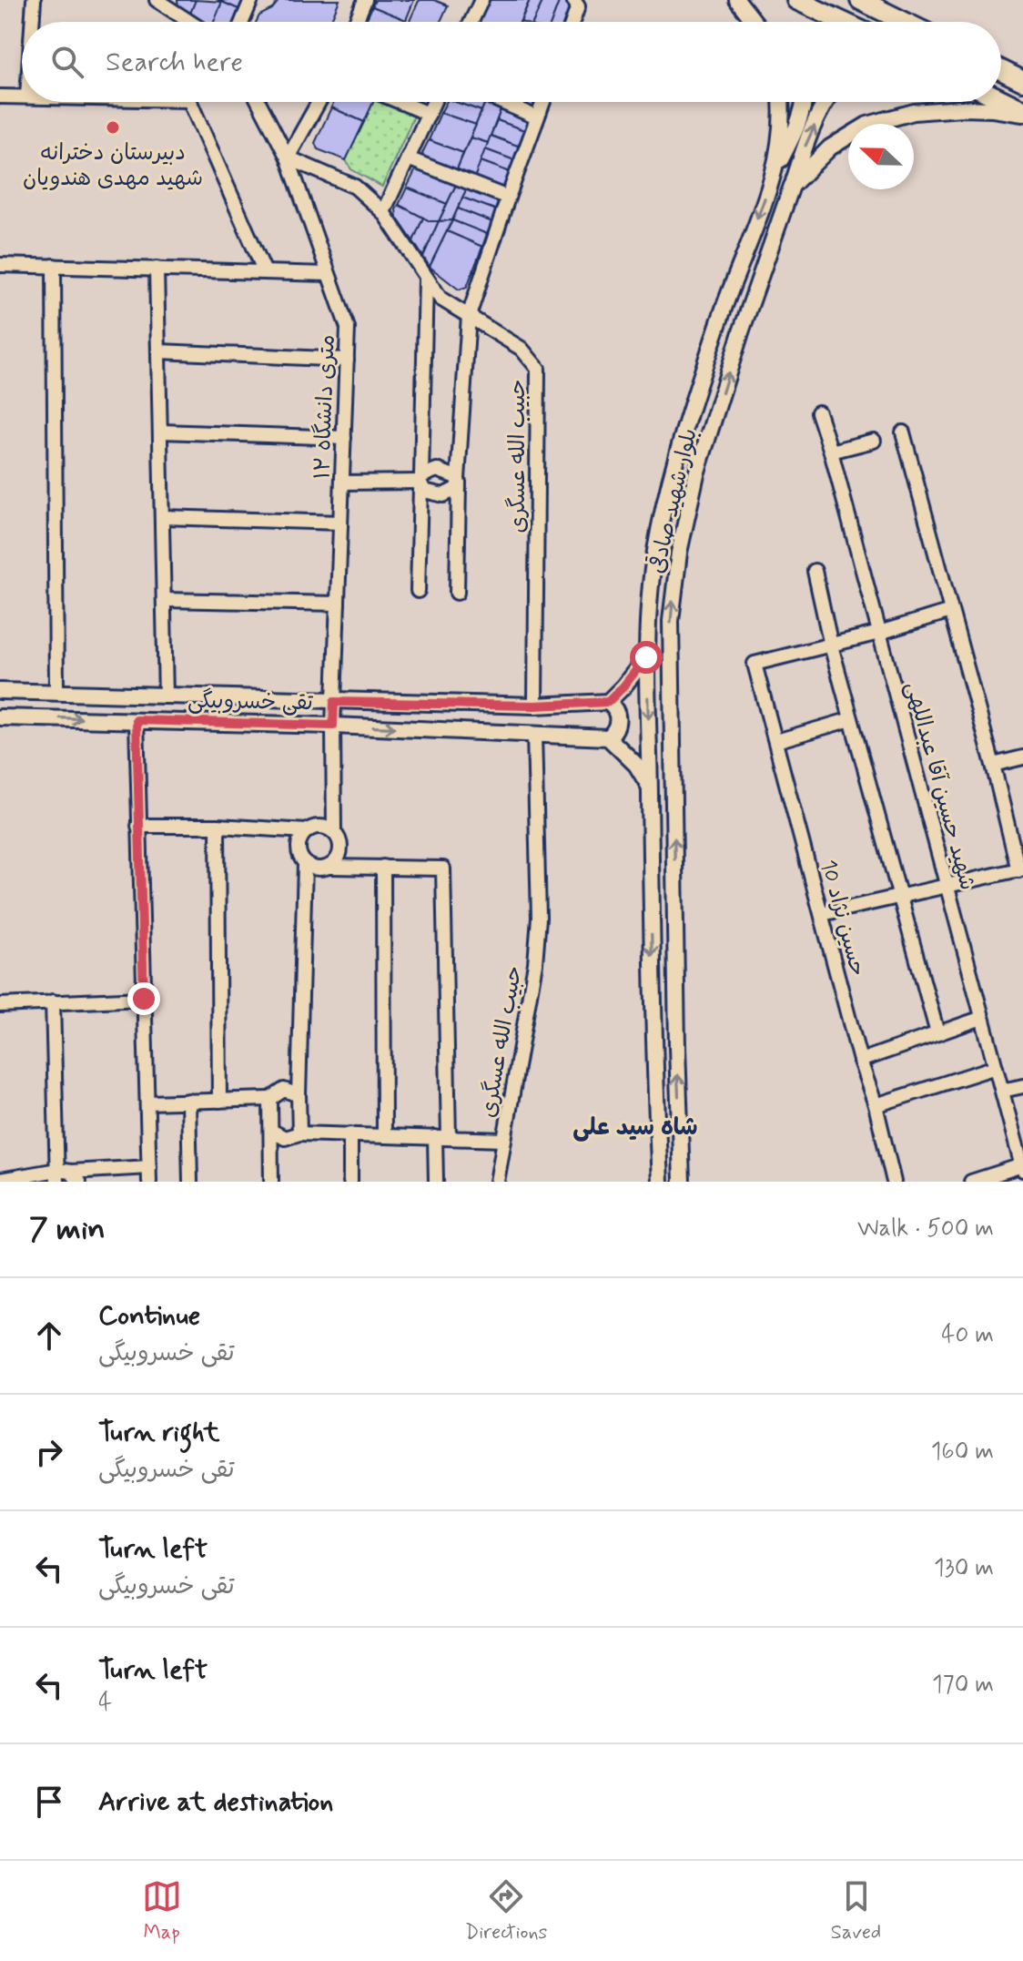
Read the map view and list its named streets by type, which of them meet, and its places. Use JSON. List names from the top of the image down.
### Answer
{
  "streets": {
    "main road": ["بلوار شهید صادقی", "تقی خسروبیگی"],
    "street": [
      "۱۲ متری دانشگاه",
      "حبیب الله عسگری",
      "شهید حسین آقا عبداللهی",
      "حسین نژاد 10"
    ]
  },
  "crossings": [
    ["۱۲ متری دانشگاه", "حبیب الله عسگری"],
    ["۱۲ متری دانشگاه", "تقی خسروبیگی"],
    ["حبیب الله عسگری", "تقی خسروبیگی"]
  ],
  "districts": ["شاه سید علی"],
  "places": ["دبیرستان دخترانه شهید مهدی هندویان"],
  "north": "left",
  "page": {
    "search": "Search here",
    "heading": ["7 min", "Walk · 500 m"],
    "list": [
      ["Continue", "تقی خسروبیگی", "40 m"],
      ["Turn right", "تقی خسروبیگی", "160 m"],
      ["Turn left", "تقی خسروبیگی", "130 m"],
      ["Turn left", "4", "170 m"],
      "Arrive at destination"
    ],
    "nav": ["Map", "Directions", "Saved"]
  }
}
